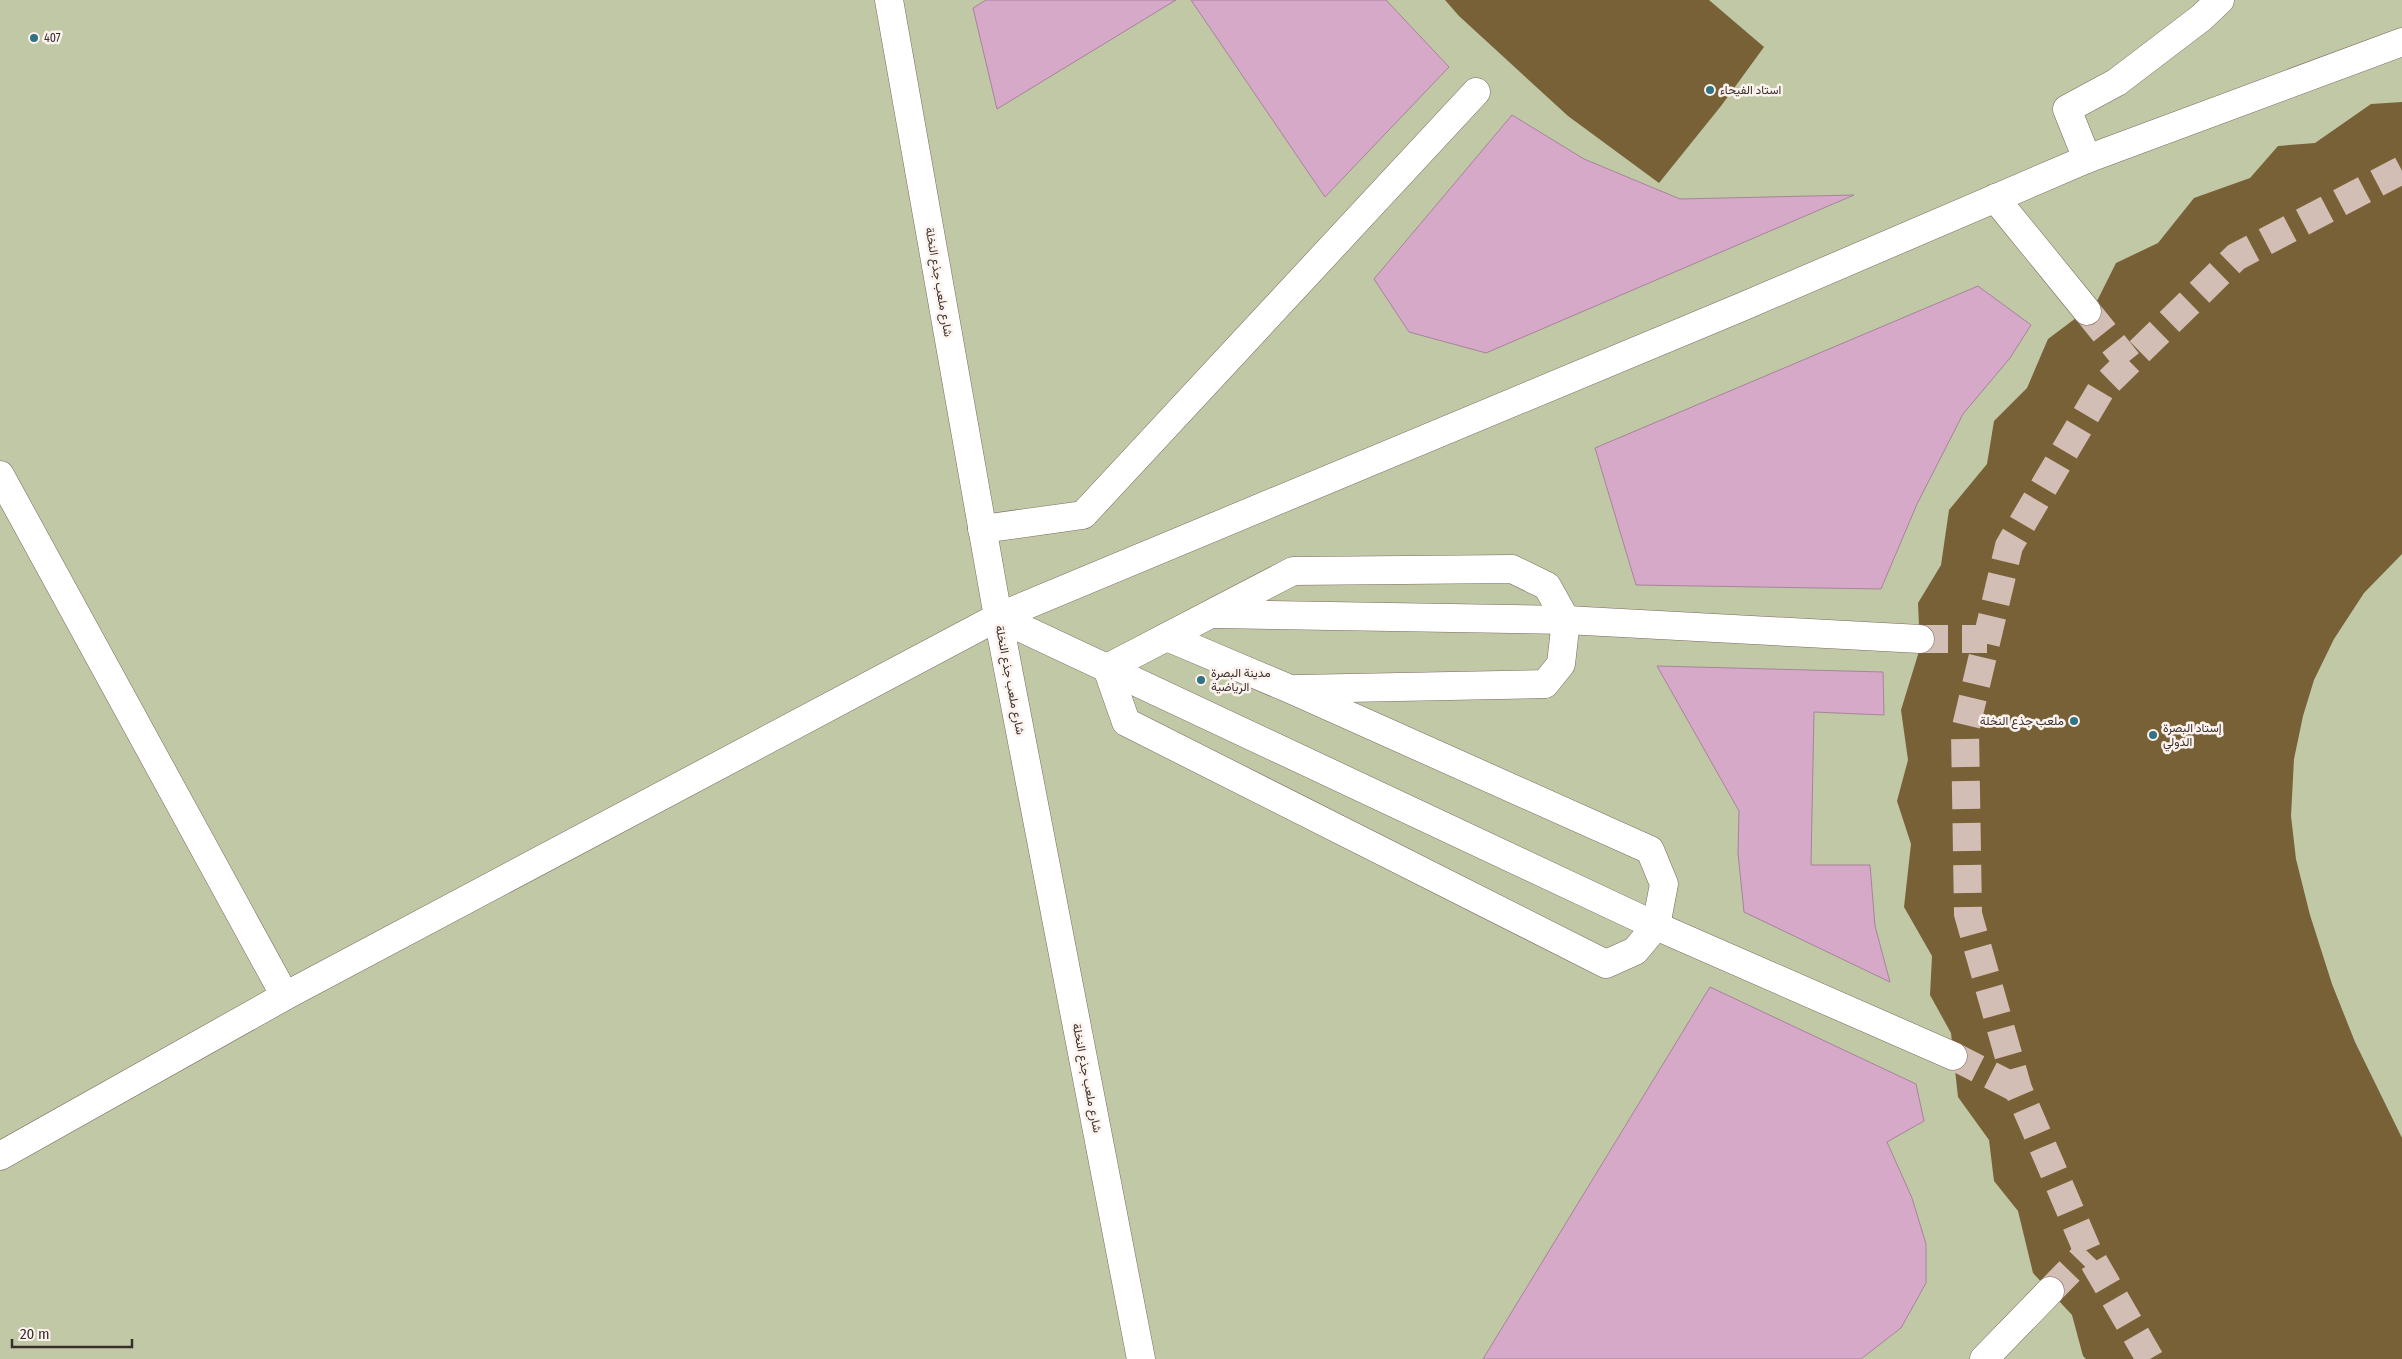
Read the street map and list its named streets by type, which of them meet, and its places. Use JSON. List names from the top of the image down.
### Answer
{
  "streets": {
    "street": ["شارع ملعب جذع النخلة"]
  },
  "places": [
    "407",
    "استاد الفيحاء",
    "مدينة البصرة الرياضية",
    "ملعب جذع النخلة",
    "إستاد البصرة الدولي"
  ],
  "scale_bar": "20 m"
}
